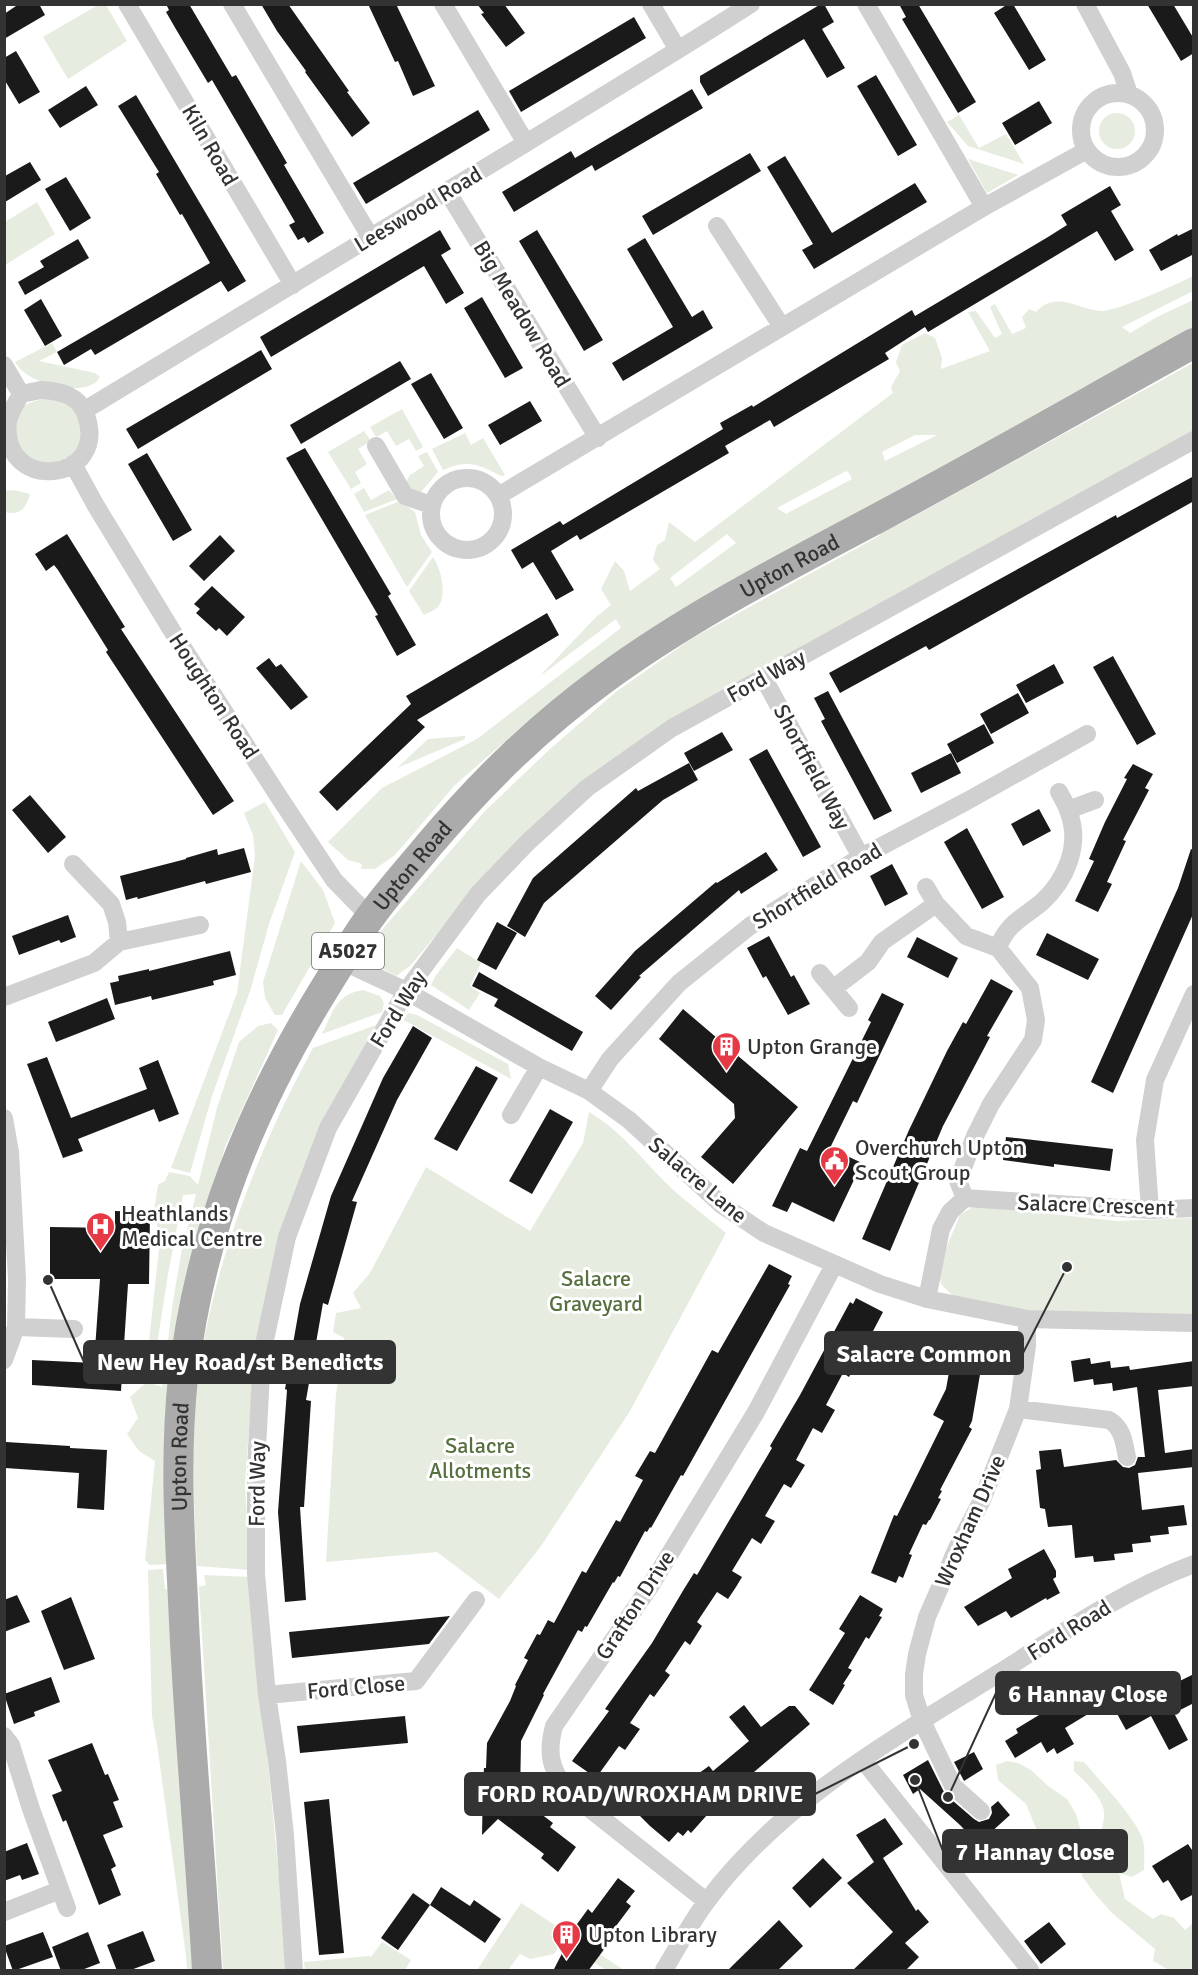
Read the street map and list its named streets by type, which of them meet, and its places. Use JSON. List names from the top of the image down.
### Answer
{
  "streets": {
    "main road": ["Upton Road", "A5027"],
    "street": [
      "Kiln Road",
      "Leeswood Road",
      "Big Meadow Road",
      "Ford Way",
      "Houghton Road",
      "Shortfield Way",
      "Shortfield Road",
      "Salacre Lane",
      "Salacre Crescent",
      "Wroxham Drive",
      "Grafton Drive",
      "Ford Road",
      "Ford Close"
    ]
  },
  "crossings": [
    ["Kiln Road", "Leeswood Road"],
    ["Leeswood Road", "Big Meadow Road"],
    ["Leeswood Road", "Houghton Road"],
    ["Upton Road", "Houghton Road"],
    ["Upton Road", "Salacre Lane"],
    ["Ford Way", "Shortfield Way"],
    ["Ford Way", "Salacre Lane"],
    ["Ford Way", "Ford Close"],
    ["Shortfield Way", "Shortfield Road"],
    ["Shortfield Road", "Salacre Lane"],
    ["Salacre Lane", "Wroxham Drive"],
    ["Salacre Lane", "Grafton Drive"],
    ["Wroxham Drive", "Ford Road"],
    ["Grafton Drive", "Ford Road"]
  ],
  "parks": ["Salacre Graveyard", "Salacre Allotments"],
  "places": {
    "building": ["Upton Grange", "Upton Library"],
    "public building": ["Overchurch Upton Scout Group"],
    "hospital": ["Heathlands Medical Centre"],
    "other": [
      "Salacre Common",
      "New Hey Road/st Benedicts",
      "FORD ROAD/WROXHAM DRIVE",
      "7 Hannay Close",
      "6 Hannay Close"
    ]
  }
}
